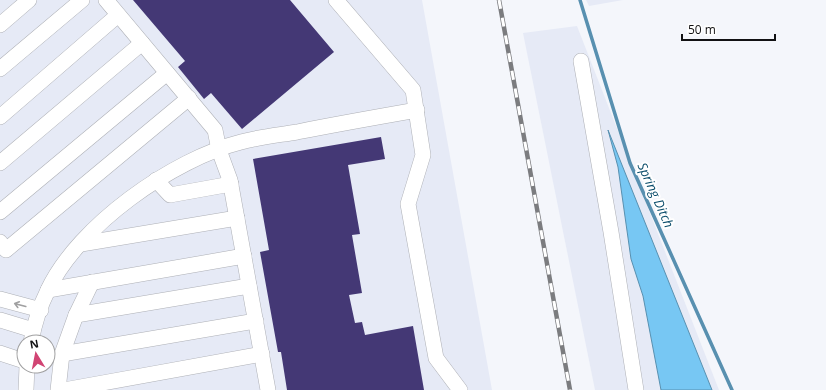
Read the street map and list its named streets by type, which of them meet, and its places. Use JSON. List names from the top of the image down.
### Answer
{
  "water": ["Spring Ditch"],
  "scale_bar": "50 m",
  "north": "top"
}
